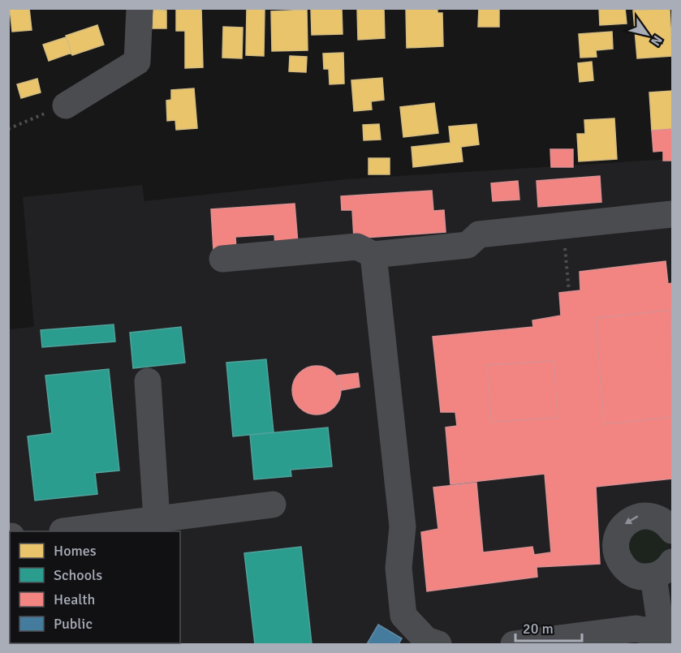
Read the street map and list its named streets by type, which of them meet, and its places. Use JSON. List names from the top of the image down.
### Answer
{
  "legend": [
    "Homes",
    "Schools",
    "Health",
    "Public"
  ],
  "scale_bar": "20 m",
  "north": "bottom right"
}
